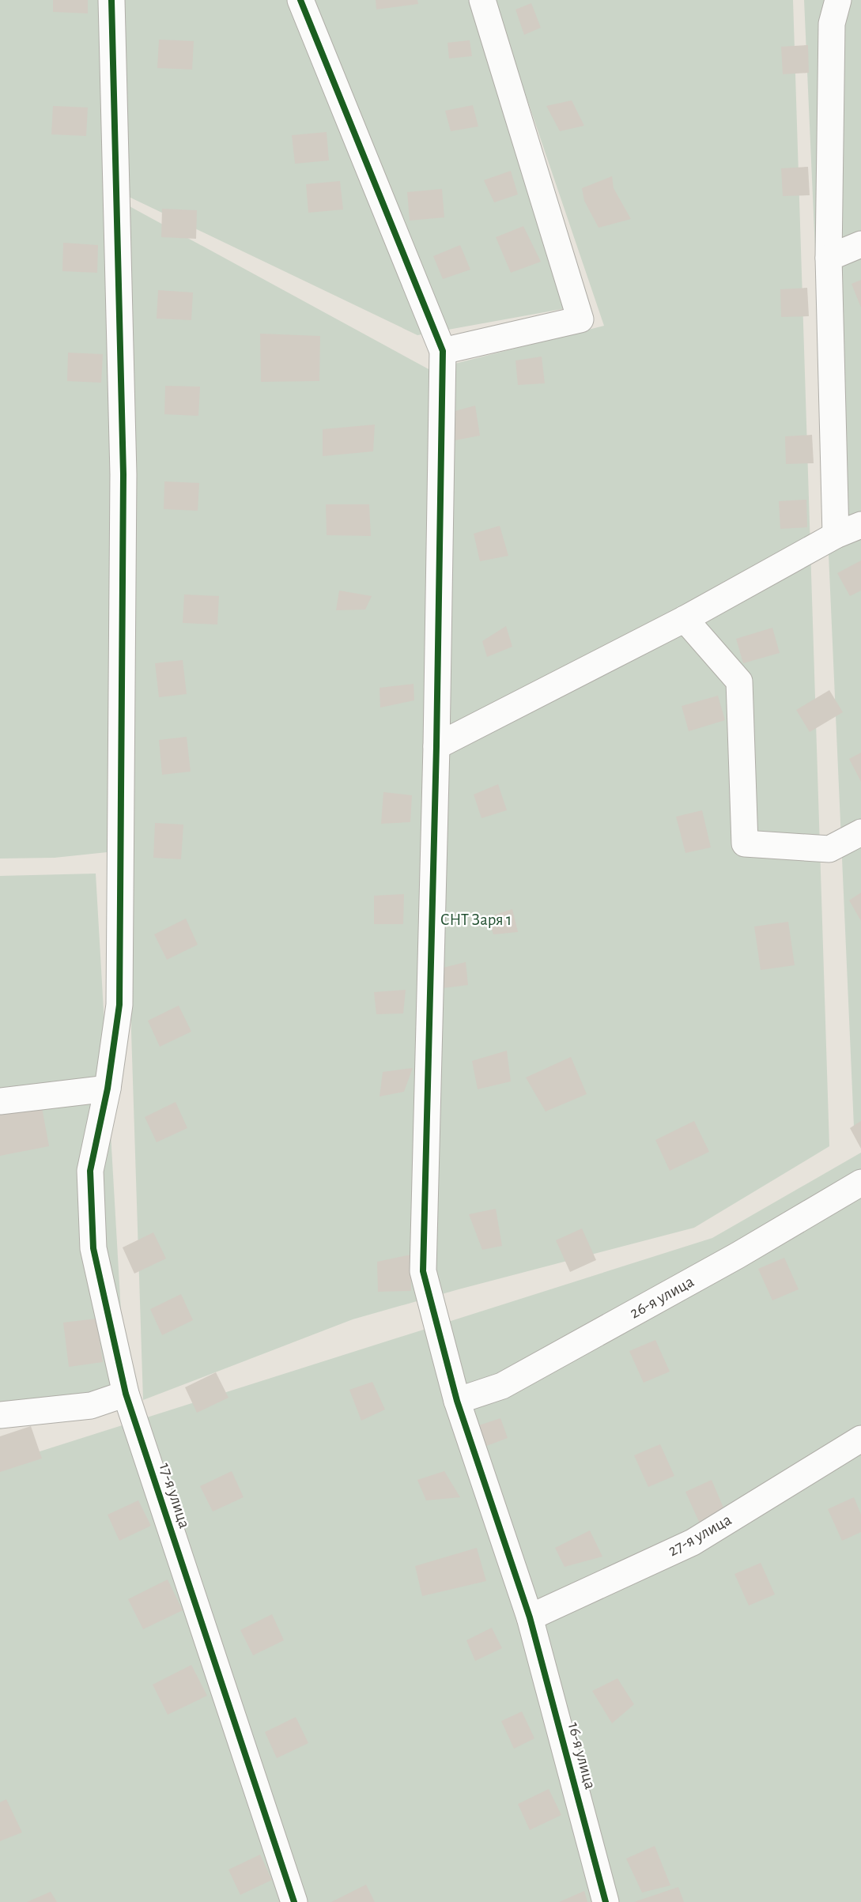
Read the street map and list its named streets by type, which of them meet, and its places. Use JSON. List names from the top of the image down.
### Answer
{
  "streets": {
    "street": [
      "26-я улица",
      "17-я улица",
      "27-я улица",
      "16-я улица"
    ]
  },
  "crossings": [
    ["26-я улица", "16-я улица"],
    ["27-я улица", "16-я улица"]
  ],
  "parks": ["СНТ Заря 1"]
}
